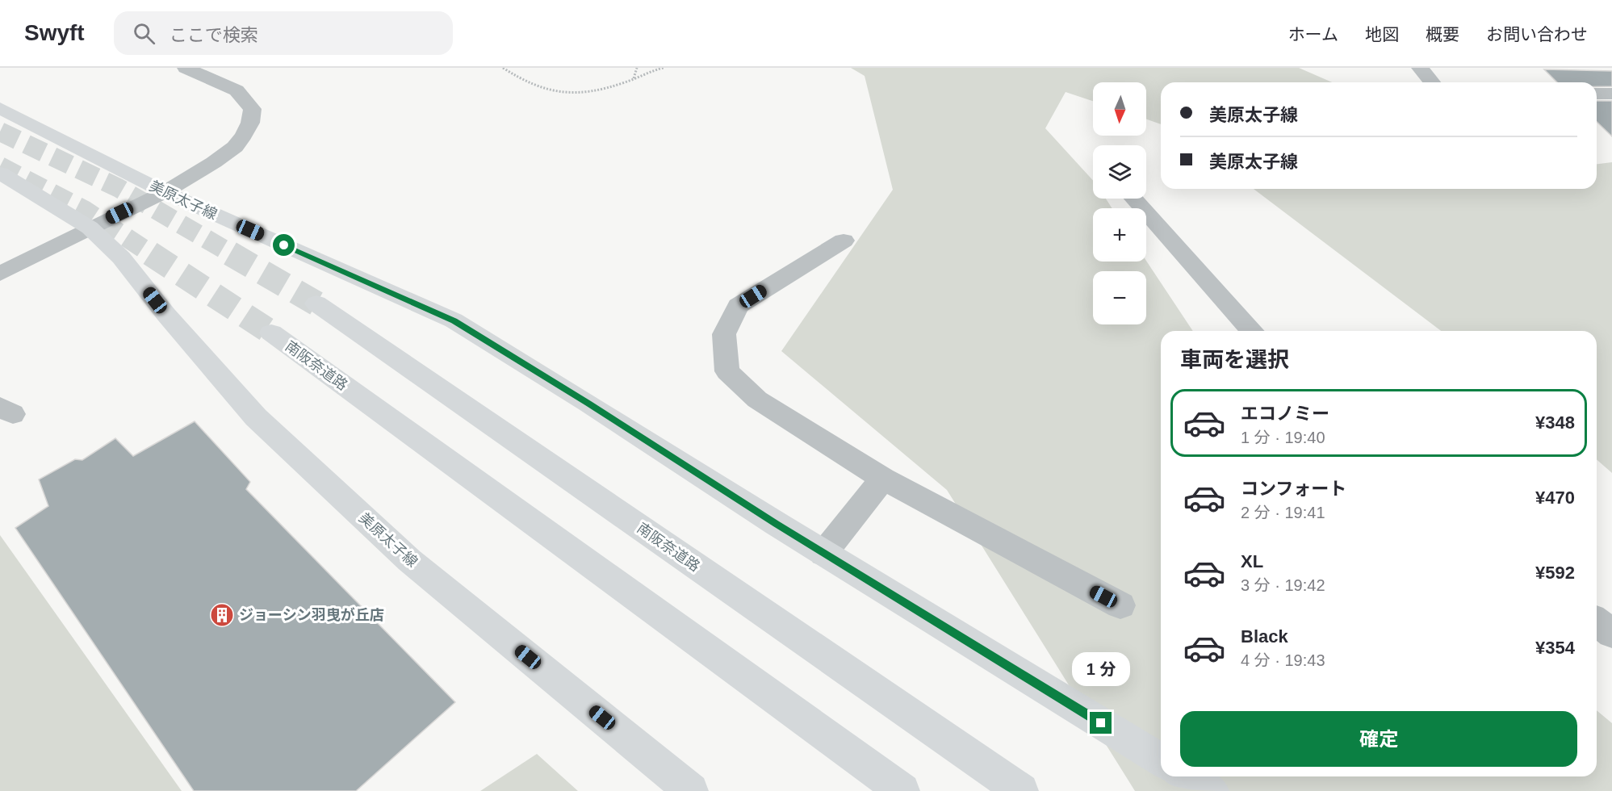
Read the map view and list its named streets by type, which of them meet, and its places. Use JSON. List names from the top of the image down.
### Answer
{
  "streets": {
    "main road": ["美原太子線", "南阪奈道路"]
  },
  "places": {
    "building": ["ジョーシン羽曳が丘店"]
  },
  "north": "bottom",
  "page": {
    "header": "Swyft",
    "search": "ここで検索",
    "nav": [
      "ホーム",
      "地図",
      "概要",
      "お問い合わせ"
    ],
    "map_buttons": ["+", "−"],
    "banner": ["美原太子線", "美原太子線"],
    "heading": "車両を選択",
    "list": [
      {
        "name": "エコノミー",
        "note": "1 分 · 19:40",
        "value": "¥348"
      },
      {
        "name": "コンフォート",
        "note": "2 分 · 19:41",
        "value": "¥470"
      },
      {
        "name": "XL",
        "note": "3 分 · 19:42",
        "value": "¥592"
      },
      {
        "name": "Black",
        "note": "4 分 · 19:43",
        "value": "¥354"
      }
    ],
    "bubble": "1 分",
    "buttons": "確定"
  }
}
